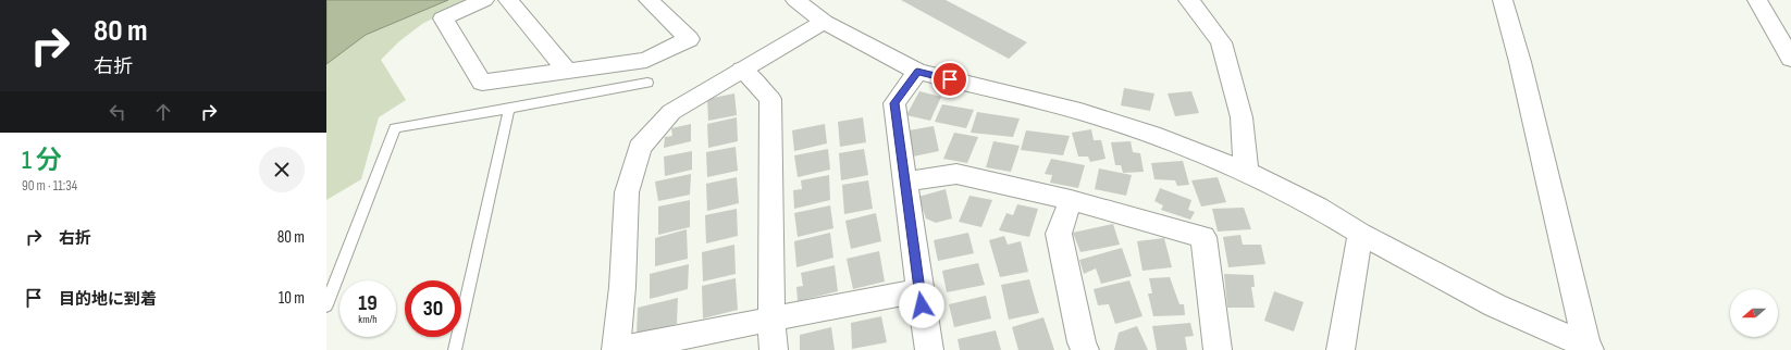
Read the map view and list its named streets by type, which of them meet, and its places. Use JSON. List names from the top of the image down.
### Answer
{
  "north": "left",
  "page": {
    "turn": ["80 m", "右折"],
    "heading": ["1 分", "90 m · 11:34"],
    "list": [
      {
        "name": "右折",
        "value": "80 m"
      },
      {
        "name": "目的地に到着",
        "value": "10 m"
      }
    ],
    "speed": "19 km/h",
    "limit": "30"
  }
}
